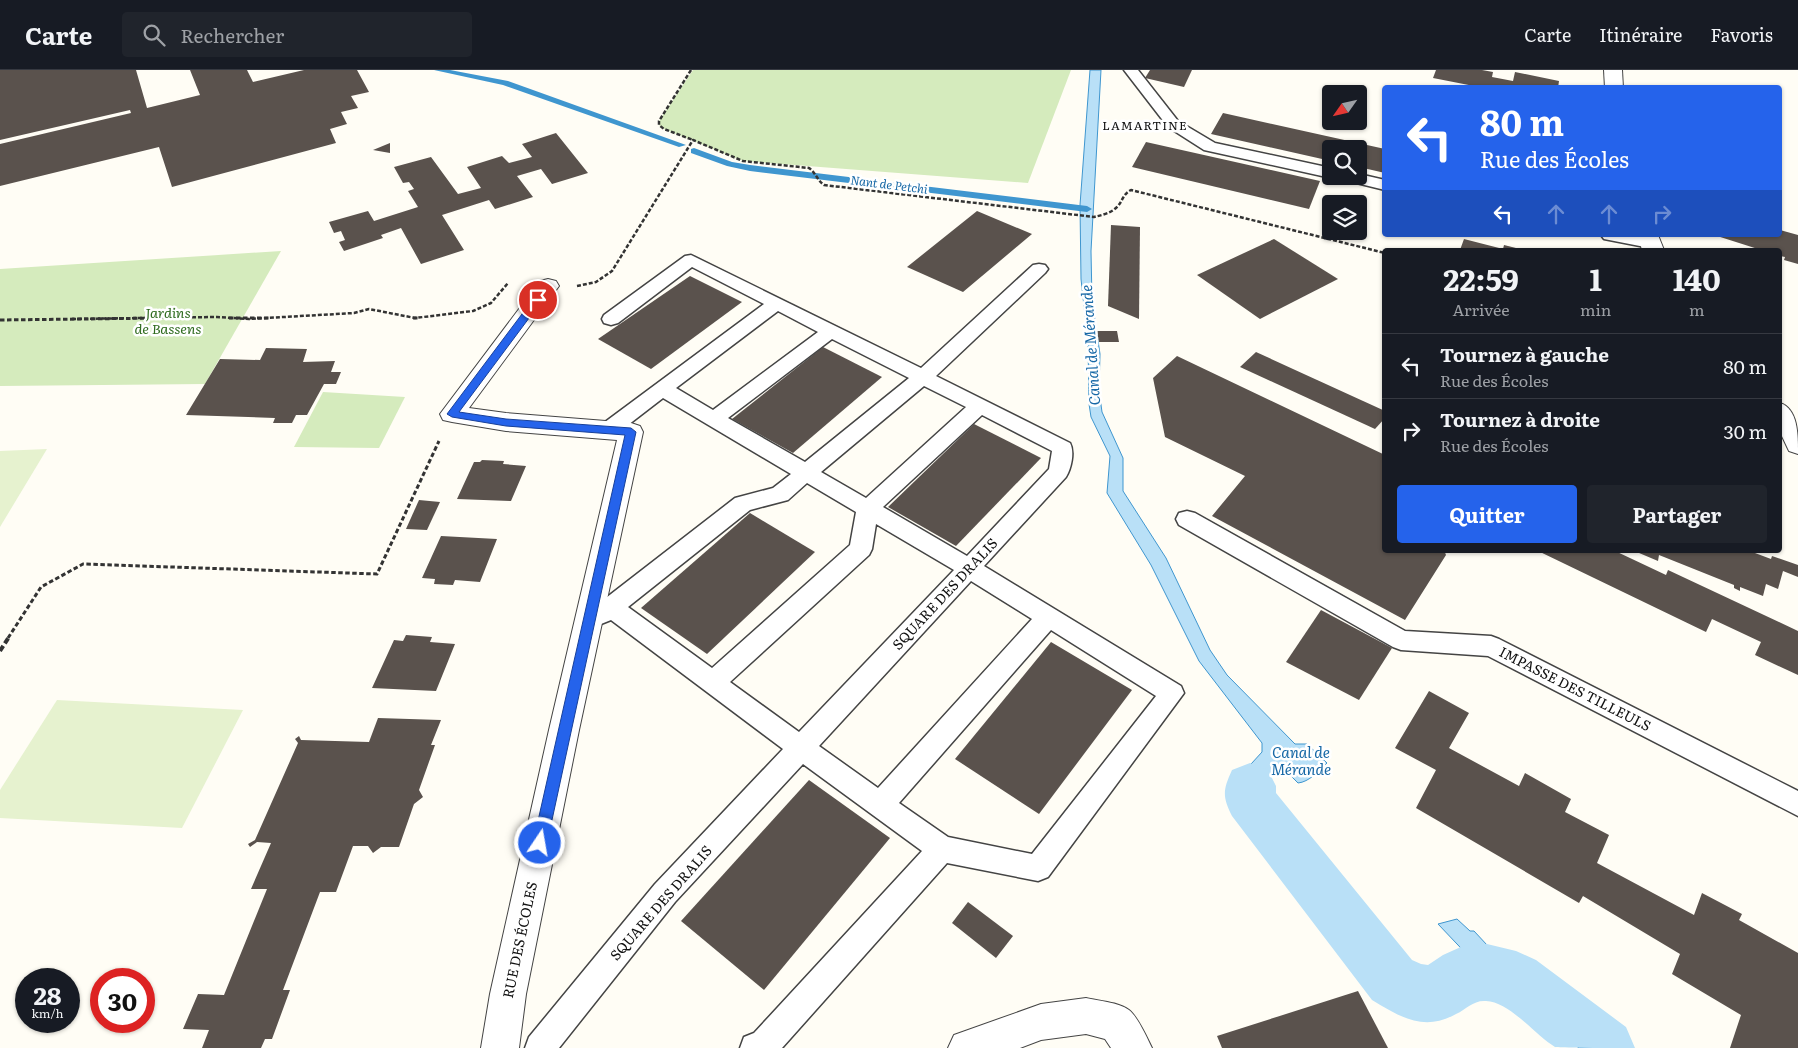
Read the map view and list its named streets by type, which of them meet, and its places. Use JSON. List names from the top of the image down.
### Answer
{
  "streets": {
    "street": ["RUE DES ÉCOLES"],
    "lane": ["SQUARE DES DRALIS", "IMPASSE DES TILLEULS"]
  },
  "districts": ["LAMARTINE"],
  "water": ["Nant de Petchi", "Canal de Mérande"],
  "parks": ["Jardins de Bassens"],
  "north": "bottom left",
  "page": {
    "header": "Carte",
    "search": "Rechercher",
    "nav": ["Carte", "Itinéraire", "Favoris"],
    "turn": ["80 m", "Rue des Écoles"],
    "eta": [
      "22:59",
      "Arrivée",
      "1",
      "min",
      "140",
      "m"
    ],
    "list": [
      {
        "name": "Tournez à gauche",
        "note": "Rue des Écoles",
        "value": "80 m"
      },
      {
        "name": "Tournez à droite",
        "note": "Rue des Écoles",
        "value": "30 m"
      }
    ],
    "buttons": ["Quitter", "Partager"],
    "speed": "28 km/h",
    "limit": "30"
  }
}
